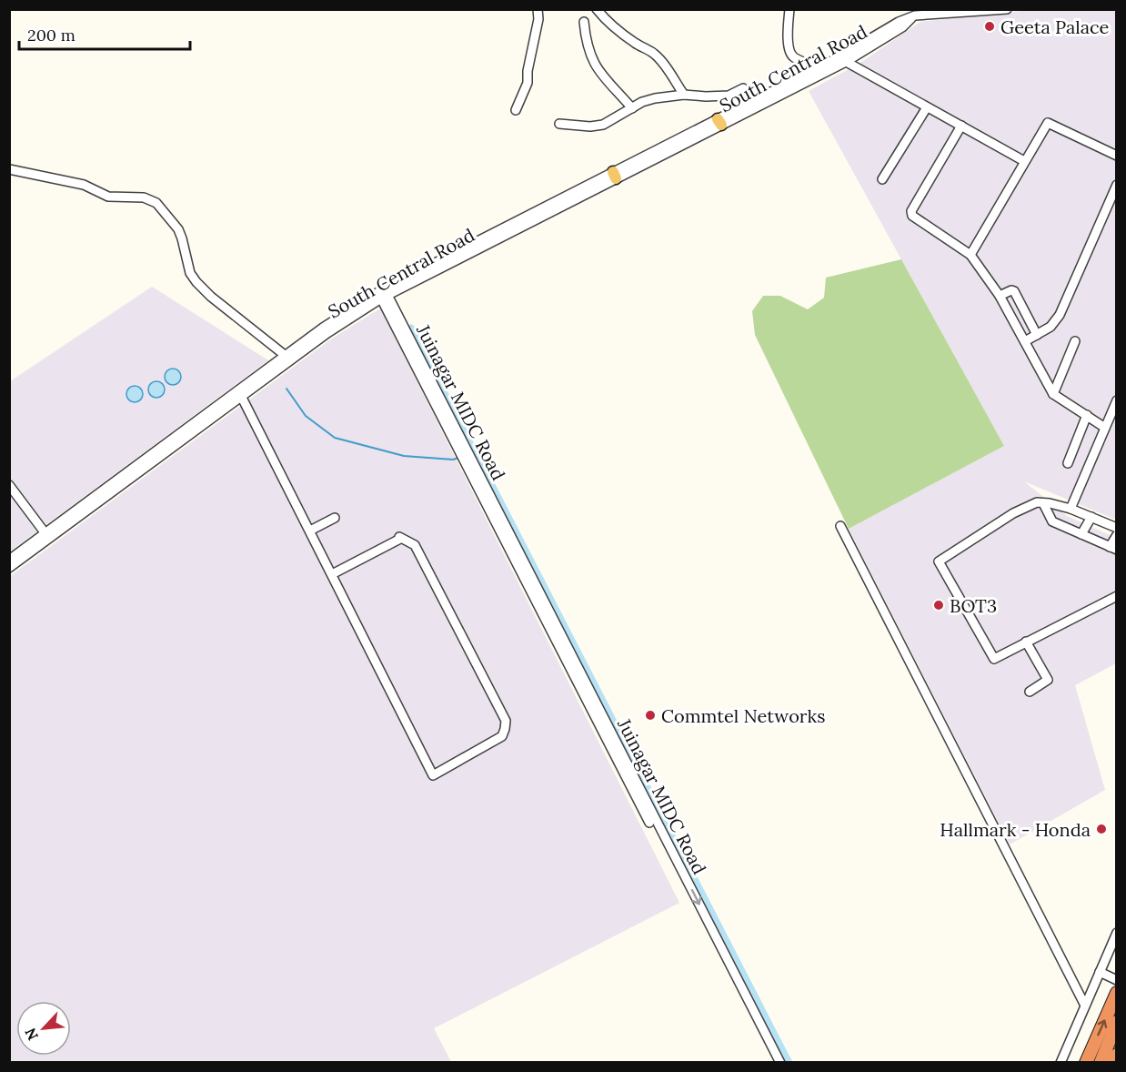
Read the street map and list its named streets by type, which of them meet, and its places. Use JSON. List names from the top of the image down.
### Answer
{
  "streets": {
    "street": ["South Central Road", "Juinagar MIDC Road"]
  },
  "crossings": [
    ["South Central Road", "Juinagar MIDC Road"]
  ],
  "one_way": ["Juinagar MIDC Road"],
  "places": [
    "Geeta Palace",
    "BOT3",
    "Commtel Networks",
    "Hallmark - Honda"
  ],
  "scale_bar": "200 m",
  "north": "bottom left"
}
